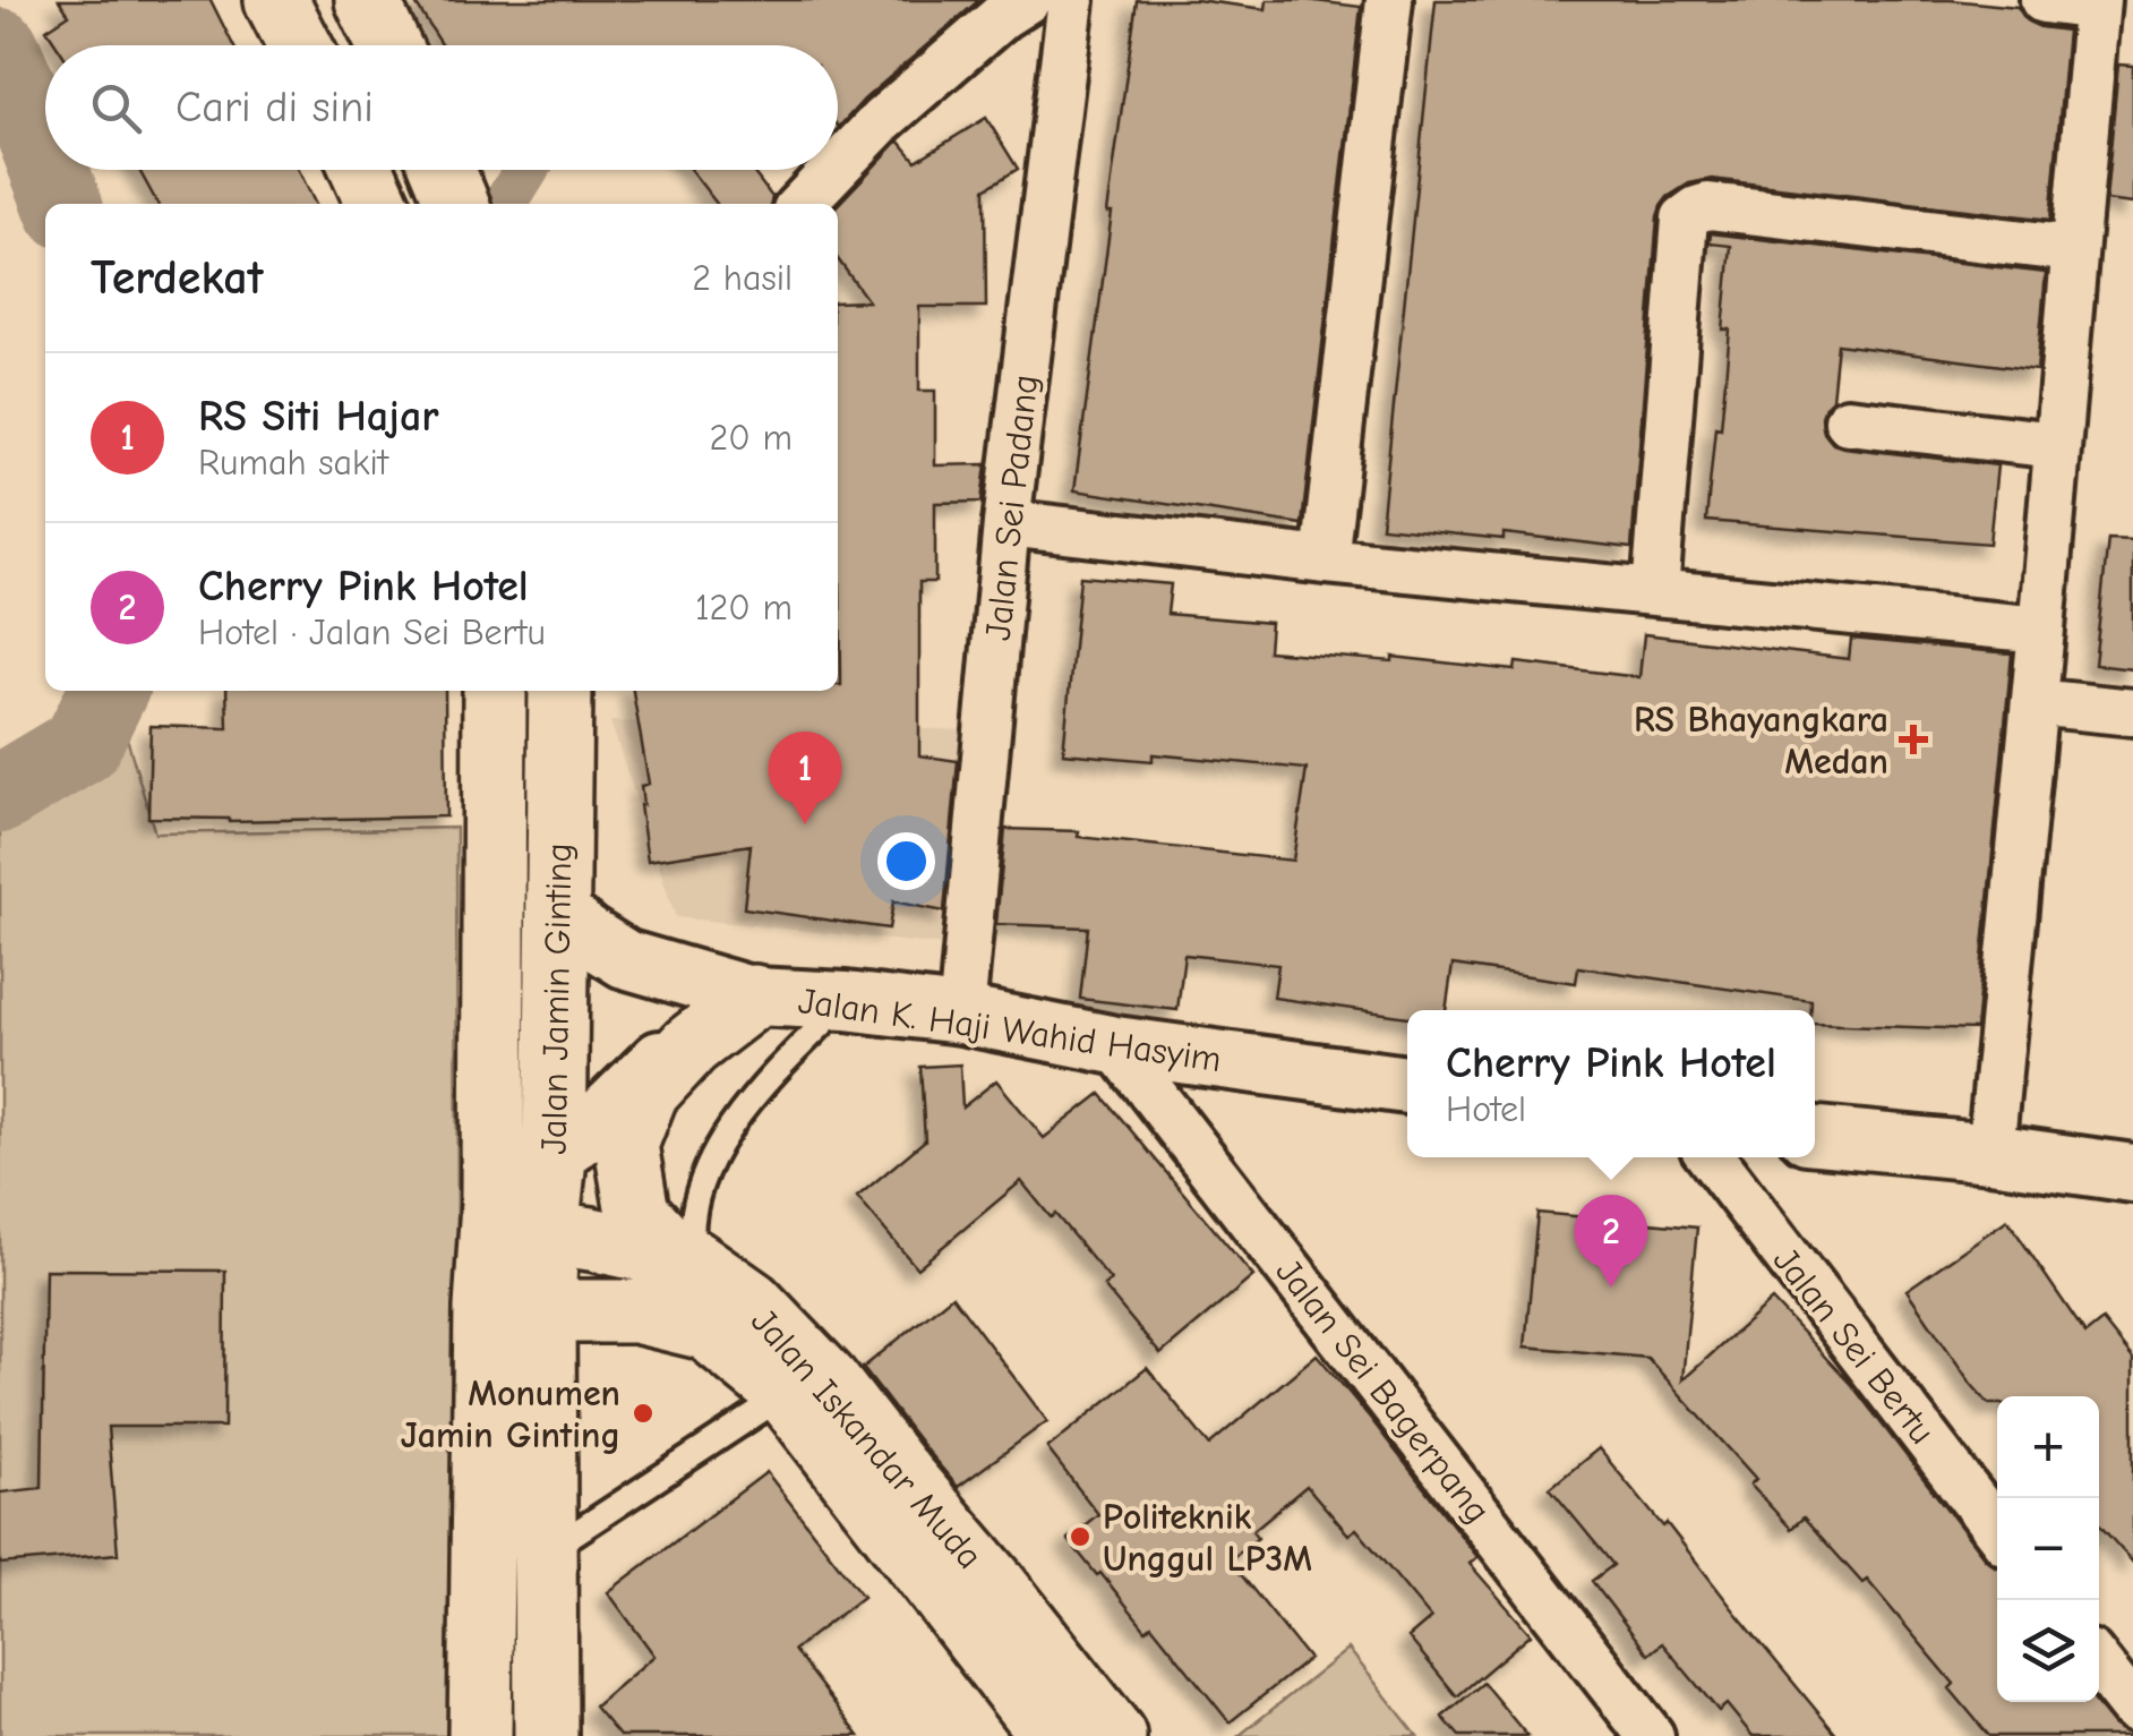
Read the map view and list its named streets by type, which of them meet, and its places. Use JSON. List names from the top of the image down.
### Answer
{
  "streets": {
    "main road": ["Jalan Jamin Ginting", "Jalan Iskandar Muda"],
    "street": [
      "Jalan Sei Padang",
      "Jalan K. Haji Wahid Hasyim",
      "Jalan Sei Bertu",
      "Jalan Sei Bagerpang"
    ]
  },
  "crossings": [
    ["Jalan Sei Padang", "Jalan K. Haji Wahid Hasyim"],
    ["Jalan Jamin Ginting", "Jalan K. Haji Wahid Hasyim"],
    ["Jalan Jamin Ginting", "Jalan Iskandar Muda"],
    ["Jalan K. Haji Wahid Hasyim", "Jalan Sei Bagerpang"]
  ],
  "places": {
    "health": ["RS Bhayangkara Medan"],
    "other": ["Monumen Jamin Ginting", "Politeknik Unggul LP3M"]
  },
  "page": {
    "search": "Cari di sini",
    "heading": ["Terdekat", "2 hasil"],
    "list": [
      {
        "mark": "1",
        "name": "RS Siti Hajar",
        "note": "Rumah sakit",
        "value": "20 m"
      },
      {
        "mark": "2",
        "name": "Cherry Pink Hotel",
        "note": "Hotel · Jalan Sei Bertu",
        "value": "120 m"
      }
    ],
    "pins": ["1", "2"],
    "popup": ["Cherry Pink Hotel", "Hotel"],
    "map_buttons": ["+", "−"]
  }
}
